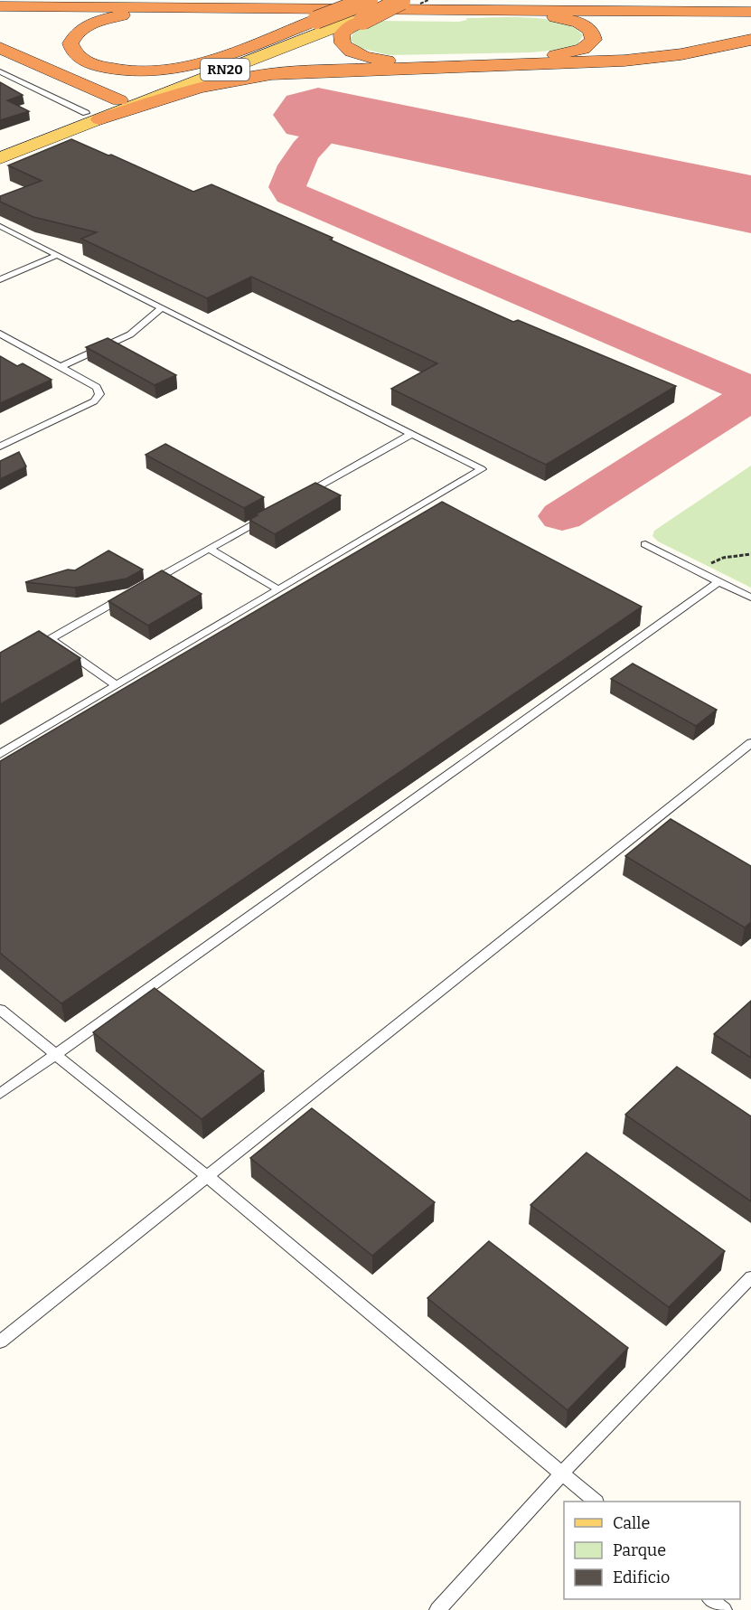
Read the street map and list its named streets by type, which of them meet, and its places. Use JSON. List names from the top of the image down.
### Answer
{
  "streets": {
    "main road": ["RN20"]
  },
  "legend": ["Calle", "Parque", "Edificio"]
}
